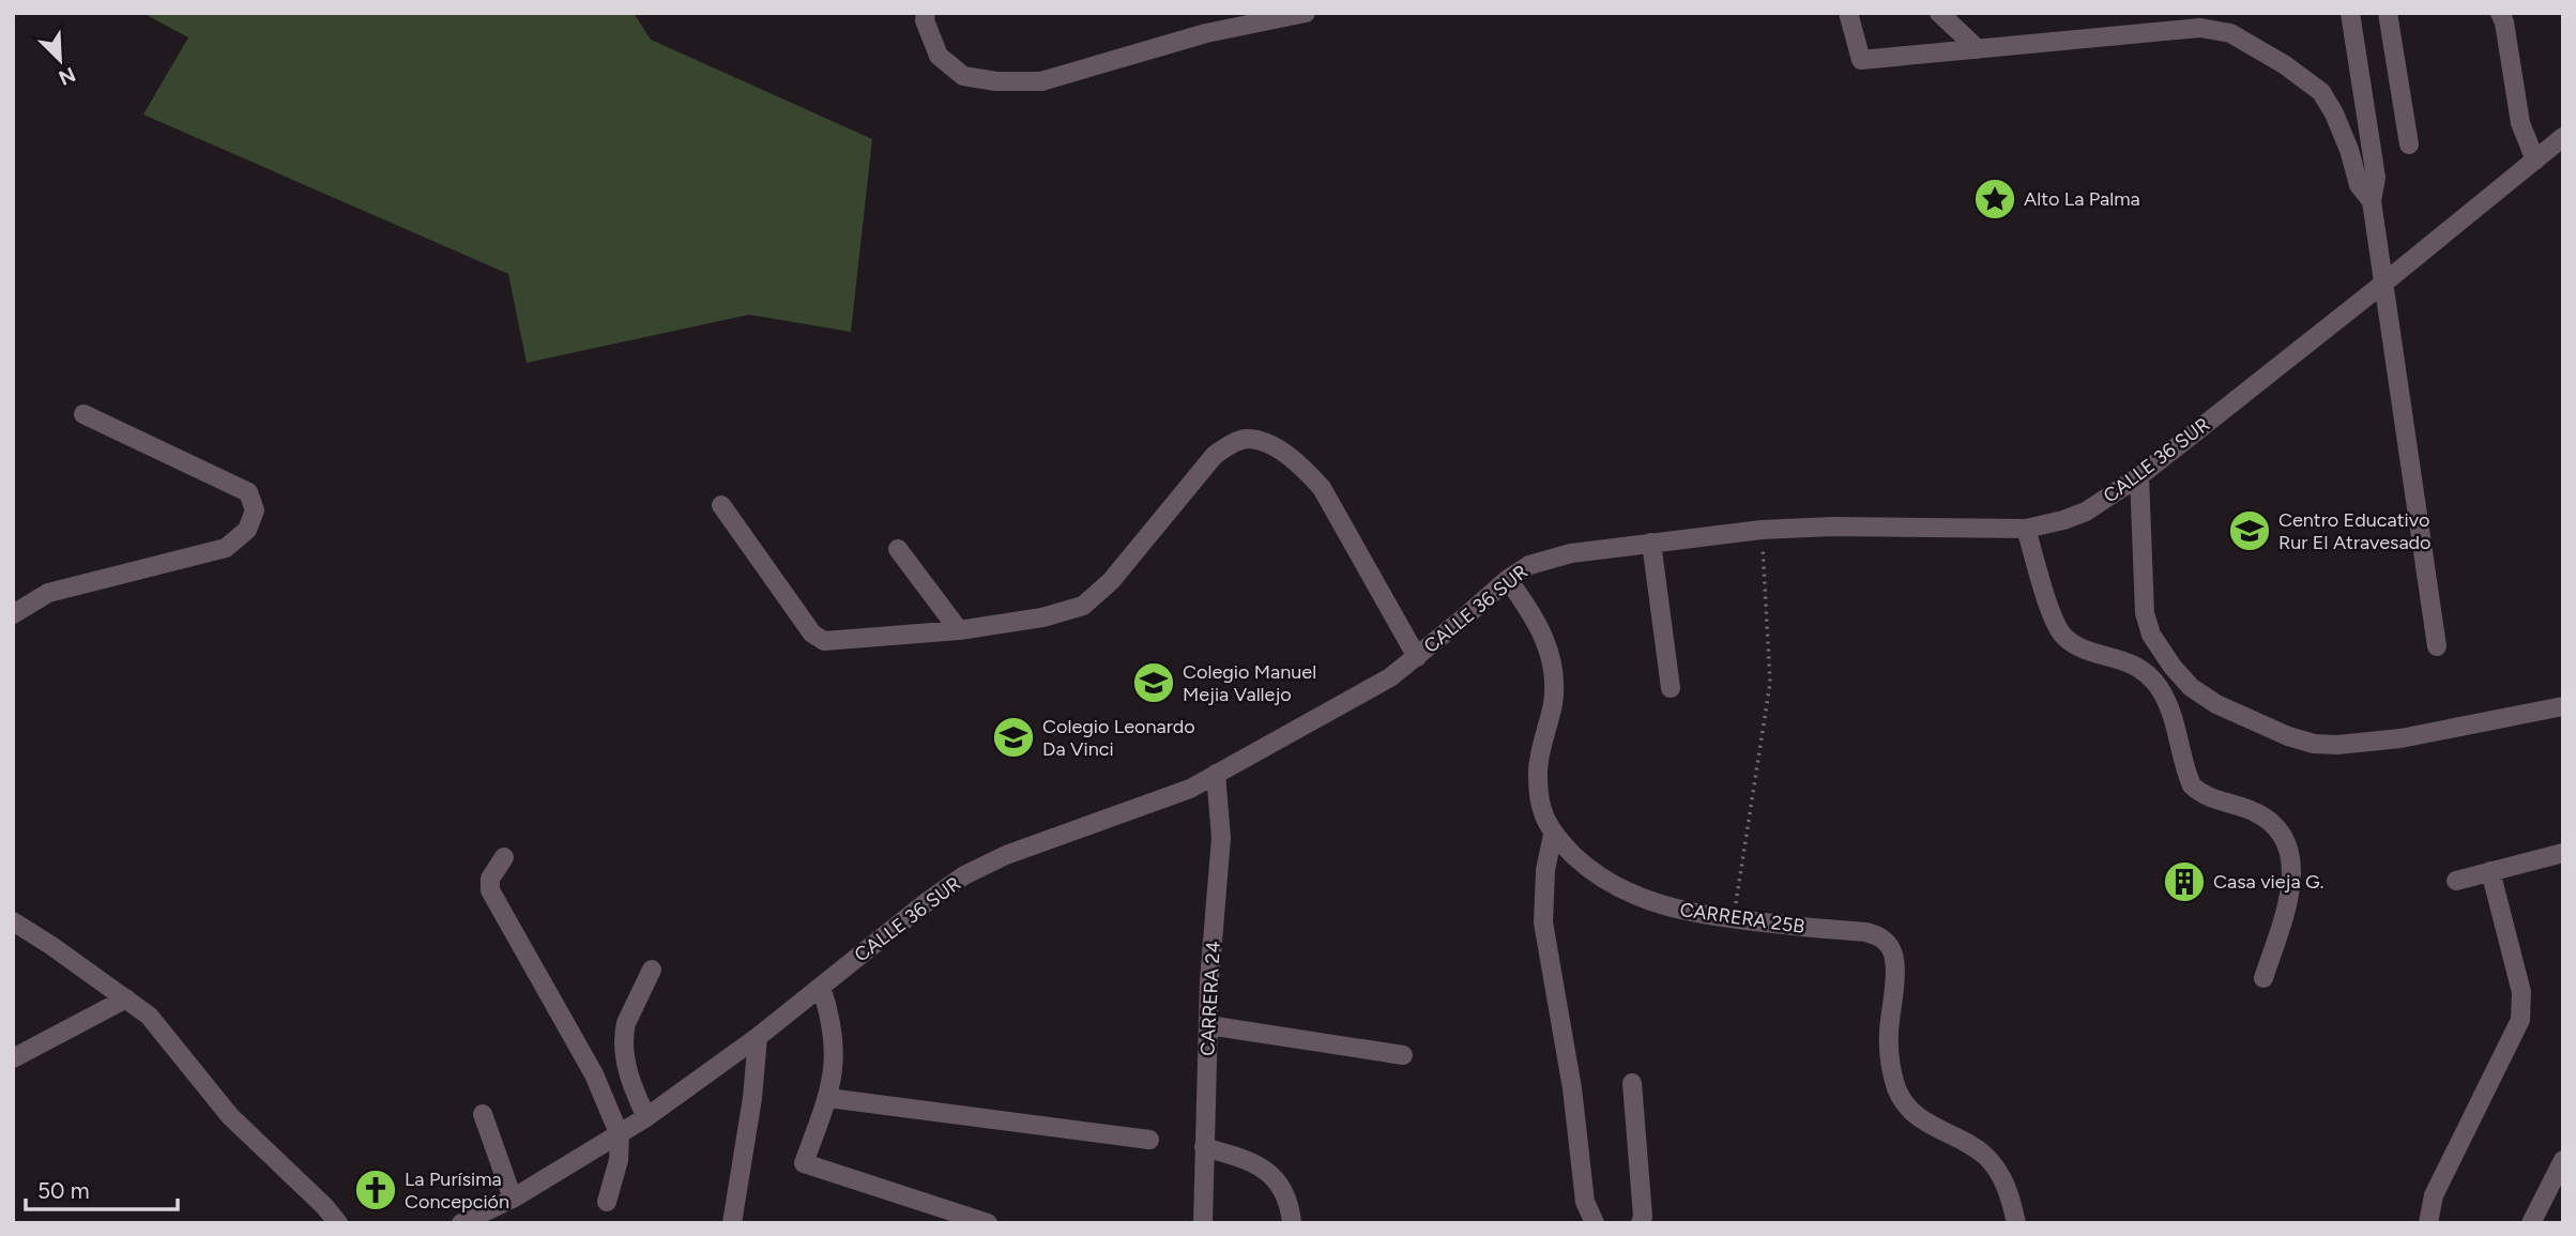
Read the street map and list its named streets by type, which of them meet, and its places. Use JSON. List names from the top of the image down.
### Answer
{
  "streets": {
    "street": ["CALLE 36 SUR", "CARRERA 25B", "CARRERA 24"]
  },
  "crossings": [
    ["CALLE 36 SUR", "CARRERA 25B"],
    ["CALLE 36 SUR", "CARRERA 24"]
  ],
  "places": {
    "place": ["Alto La Palma"],
    "school or university": ["Centro Educativo Rur El Atravesado", "Colegio Manuel Mejia Vallejo", "Colegio Leonardo Da Vinci"],
    "building": ["Casa vieja G."],
    "church": ["La Purísima Concepción"]
  },
  "scale_bar": "50 m",
  "north": "bottom right"
}
